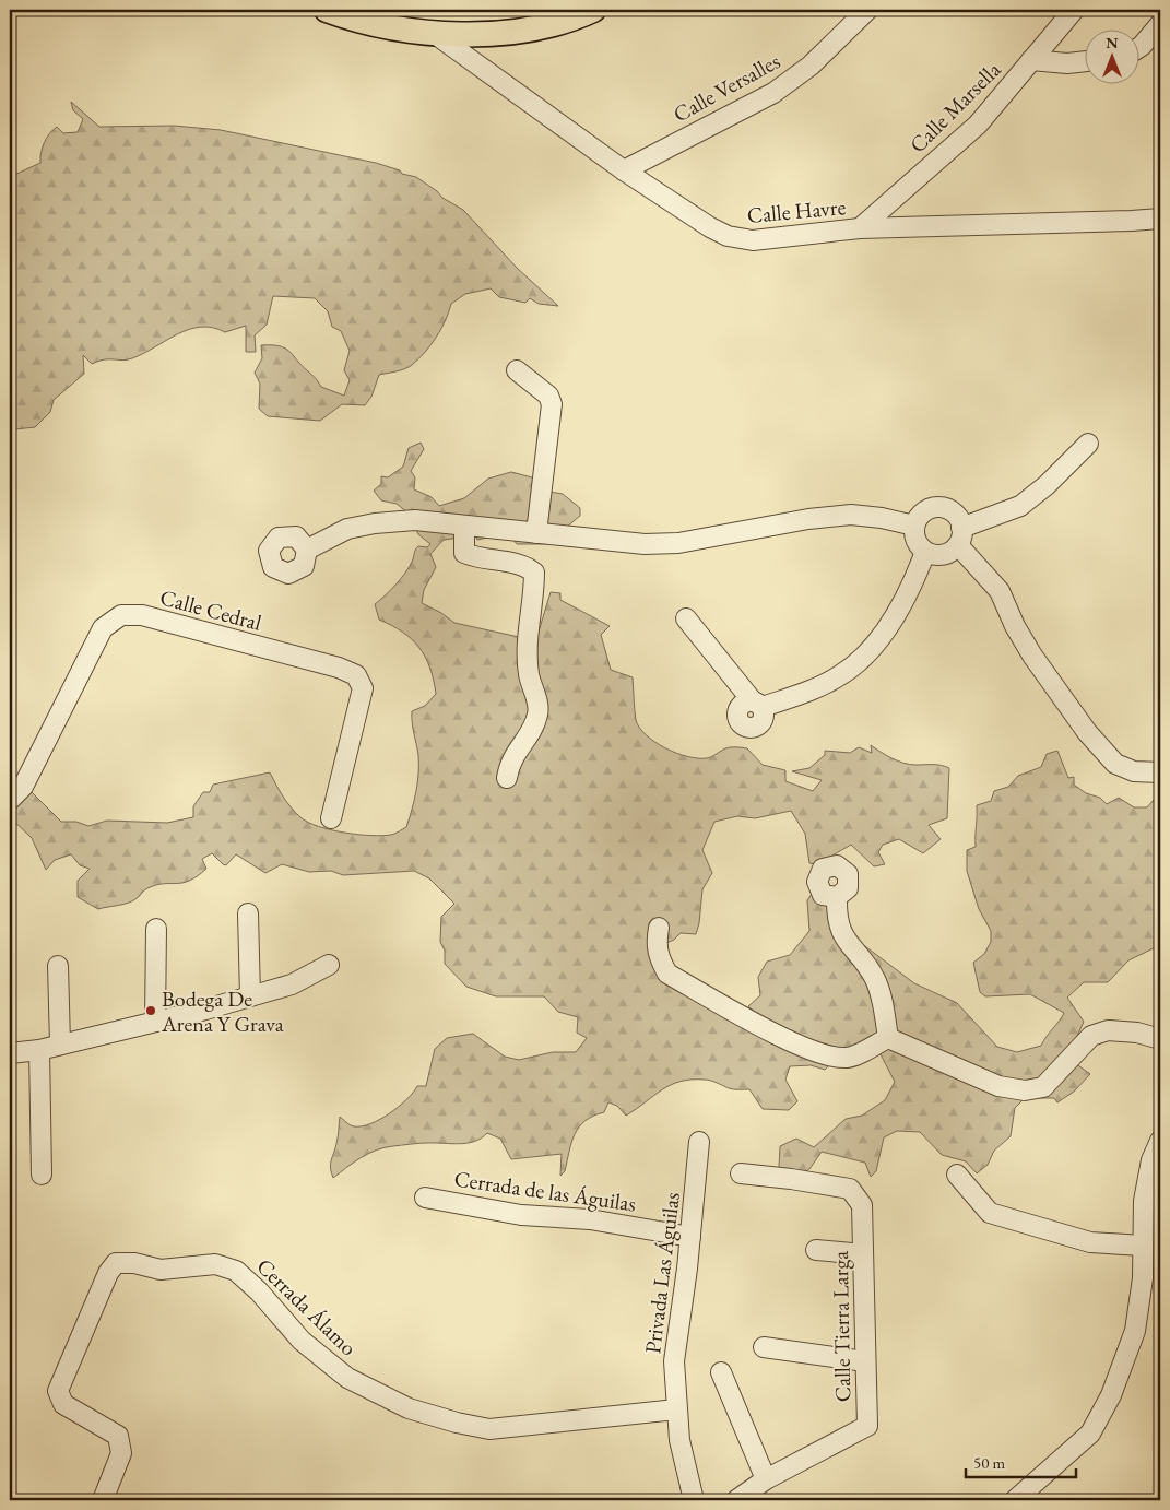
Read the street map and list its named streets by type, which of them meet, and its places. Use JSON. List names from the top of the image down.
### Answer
{
  "streets": {
    "street": [
      "Calle Versalles",
      "Calle Marsella",
      "Calle Havre",
      "Calle Cedral",
      "Cerrada de las Águilas",
      "Privada Las Águilas",
      "Cerrada Álamo",
      "Calle Tierra Larga"
    ]
  },
  "crossings": [
    ["Calle Versalles", "Calle Havre"],
    ["Calle Marsella", "Calle Havre"],
    ["Cerrada de las Águilas", "Privada Las Águilas"],
    ["Privada Las Águilas", "Cerrada Álamo"]
  ],
  "places": ["Bodega De Arena Y Grava"],
  "scale_bar": "50 m",
  "north": "top"
}
